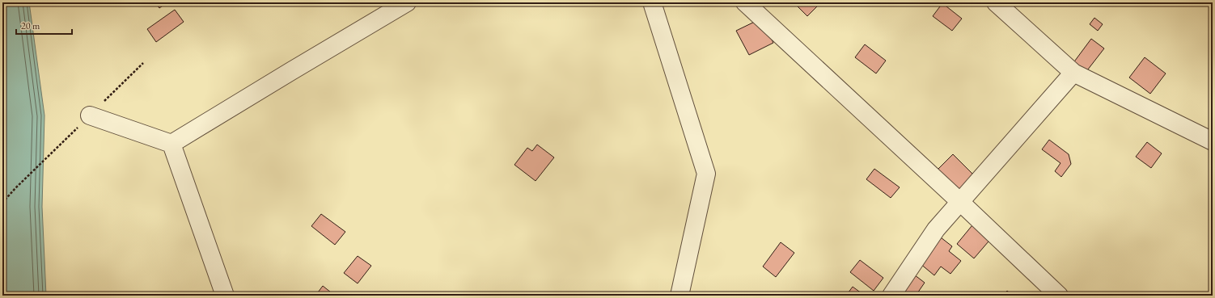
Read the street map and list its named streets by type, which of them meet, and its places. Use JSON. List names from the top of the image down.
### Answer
{
  "scale_bar": "20 m"
}
